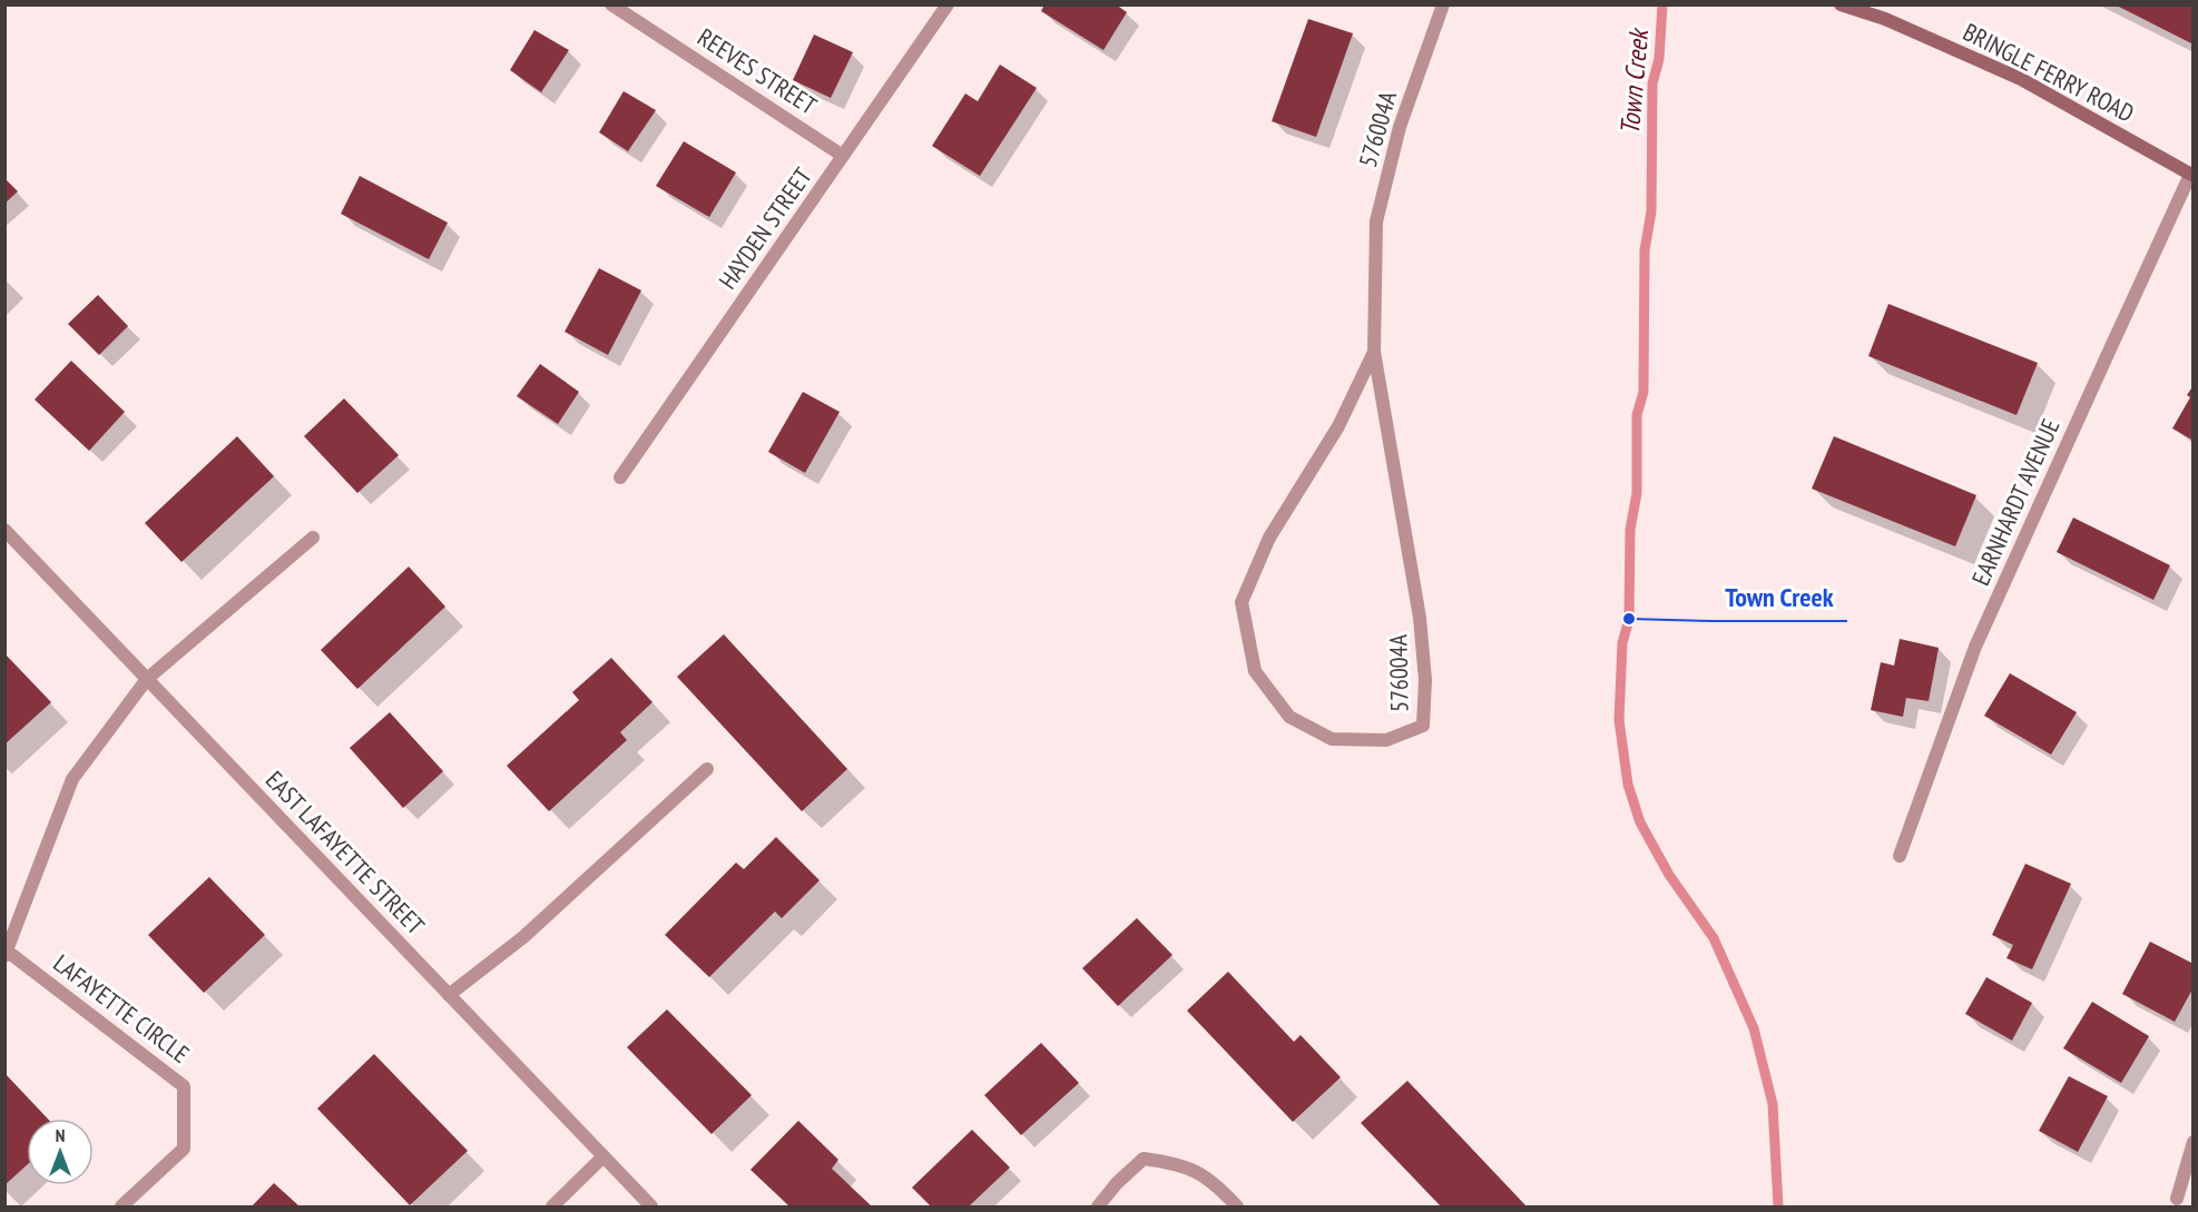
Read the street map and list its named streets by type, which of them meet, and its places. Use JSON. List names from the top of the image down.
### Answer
{
  "streets": {
    "street": [
      "REEVES STREET",
      "BRINGLE FERRY ROAD",
      "576004A",
      "HAYDEN STREET",
      "EARNHARDT AVENUE",
      "EAST LAFAYETTE STREET",
      "LAFAYETTE CIRCLE"
    ]
  },
  "crossings": [
    ["REEVES STREET", "HAYDEN STREET"],
    ["BRINGLE FERRY ROAD", "EARNHARDT AVENUE"],
    ["EAST LAFAYETTE STREET", "LAFAYETTE CIRCLE"]
  ],
  "water": ["Town Creek"],
  "places": ["Town Creek"],
  "north": "top"
}
